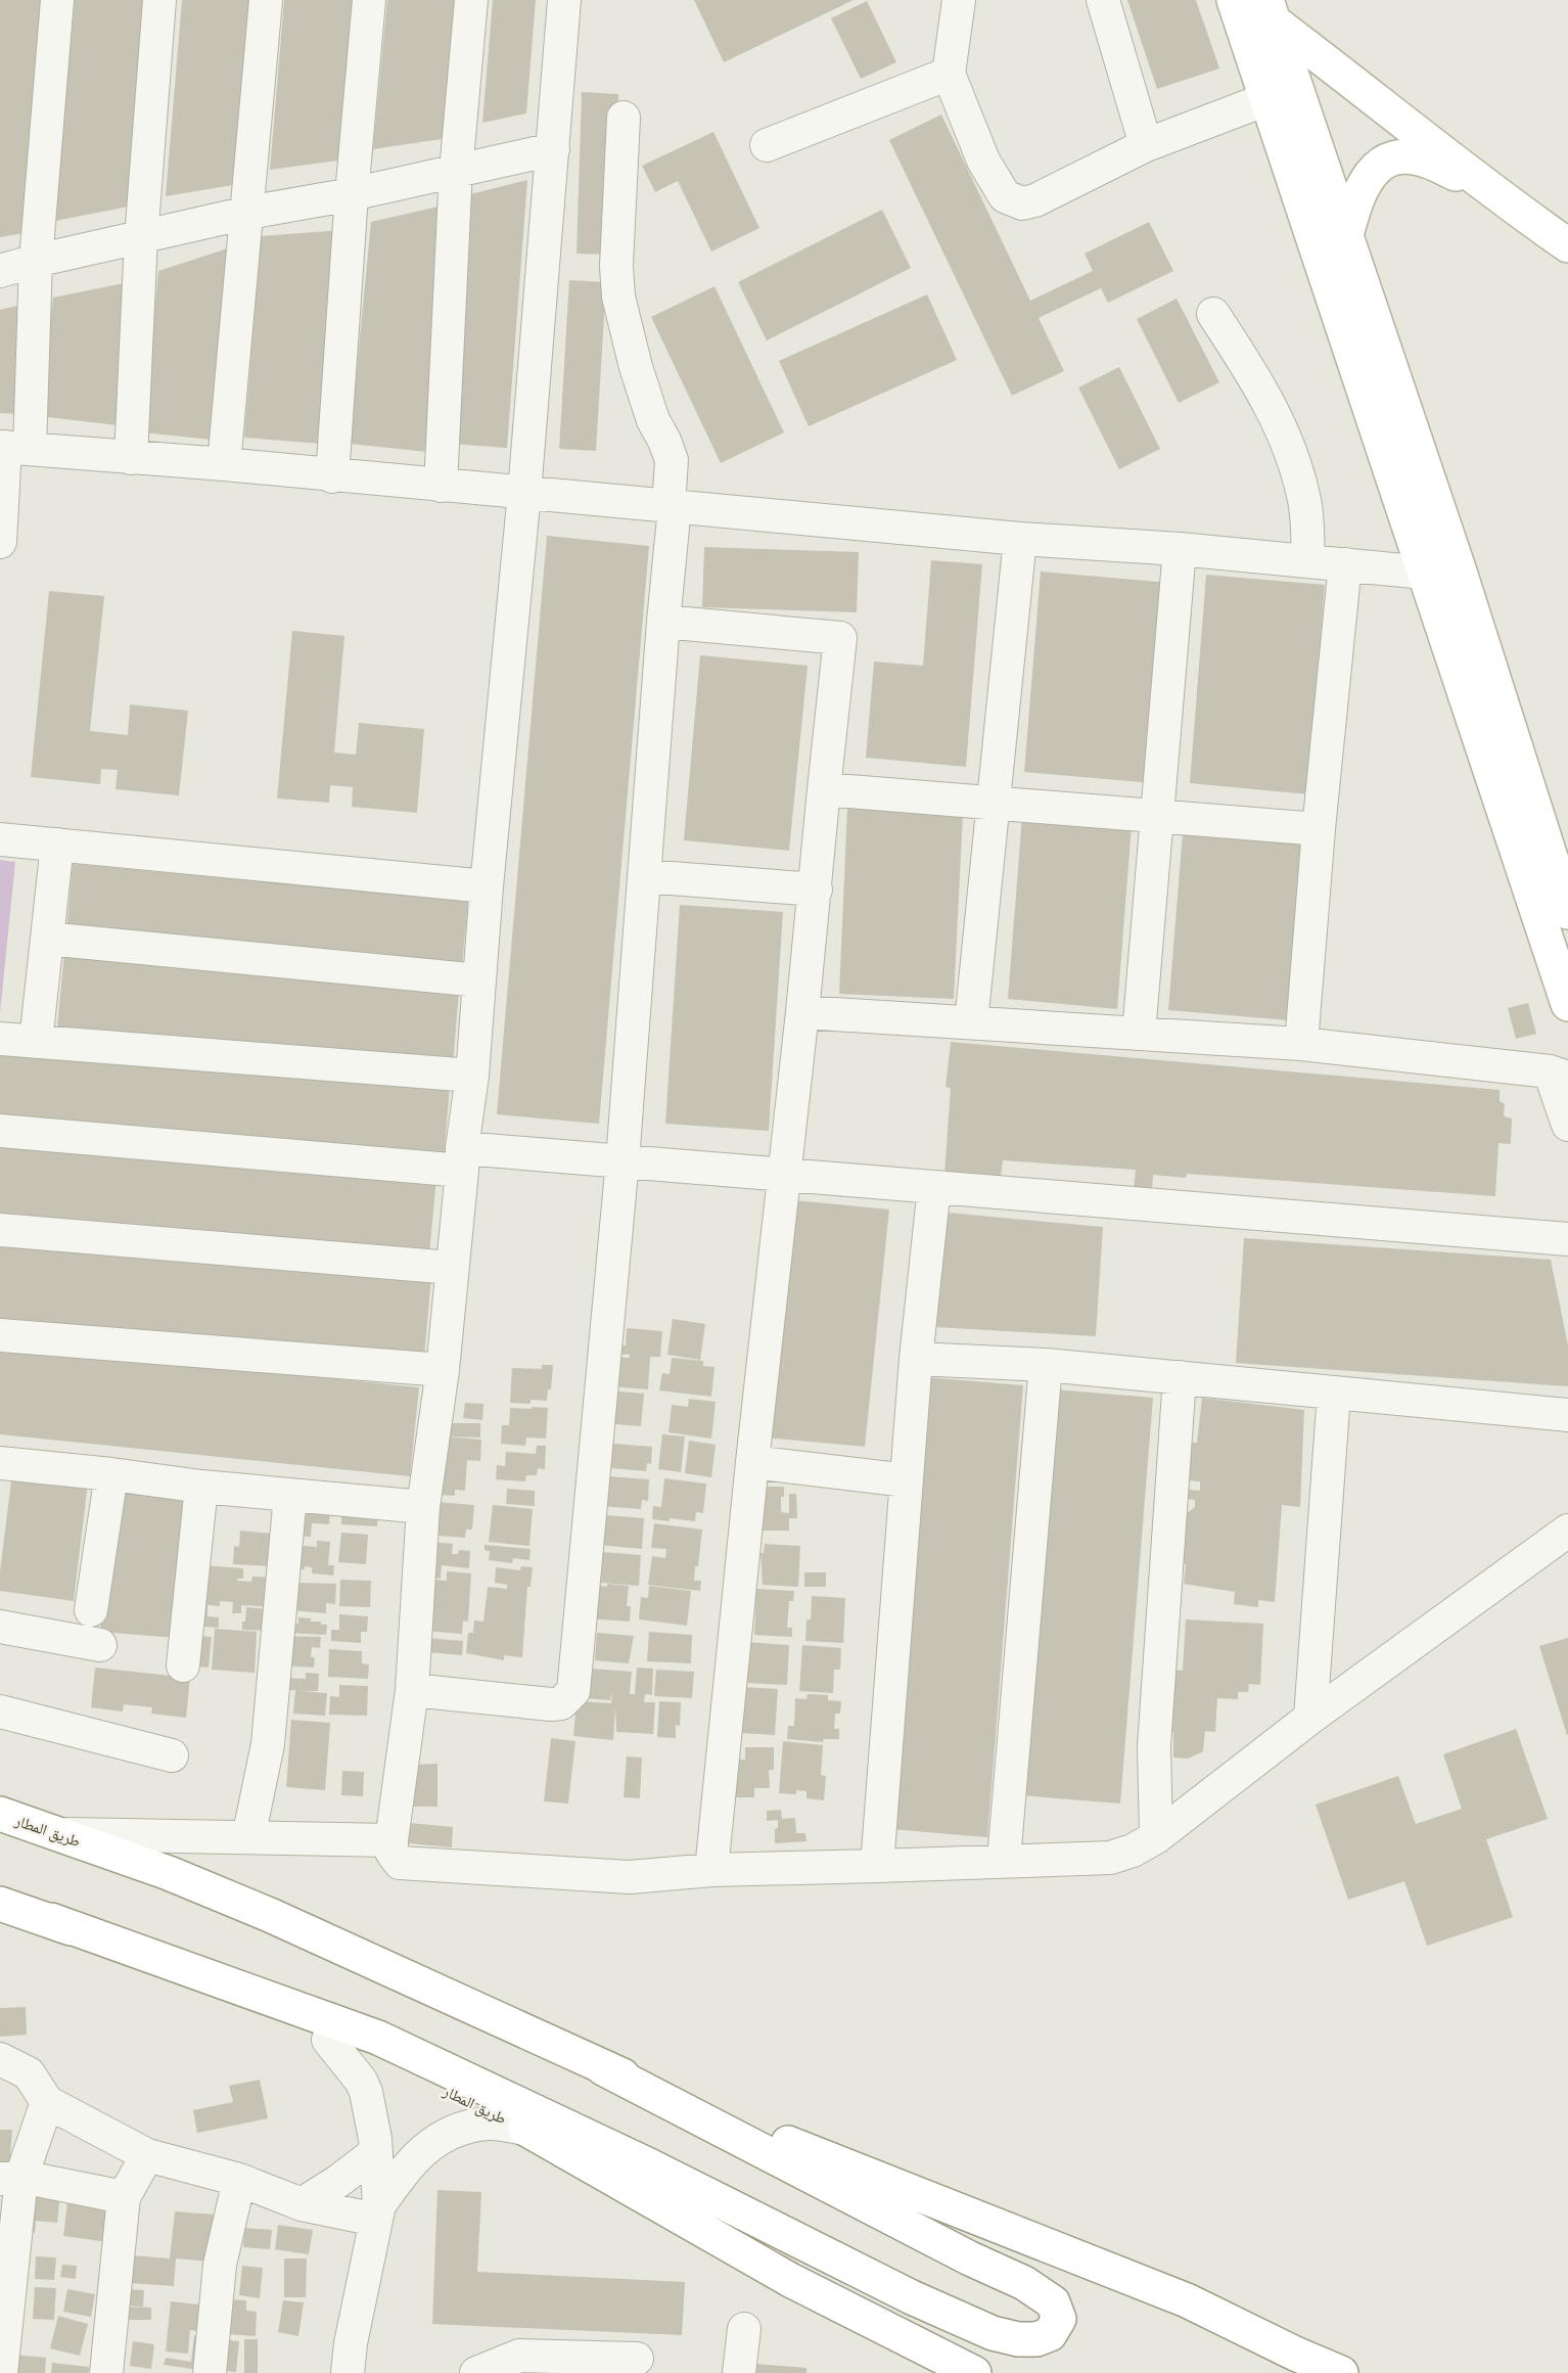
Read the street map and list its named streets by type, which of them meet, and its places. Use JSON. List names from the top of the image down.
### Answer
{
  "streets": {
    "main road": ["طريق المطار"]
  }
}
